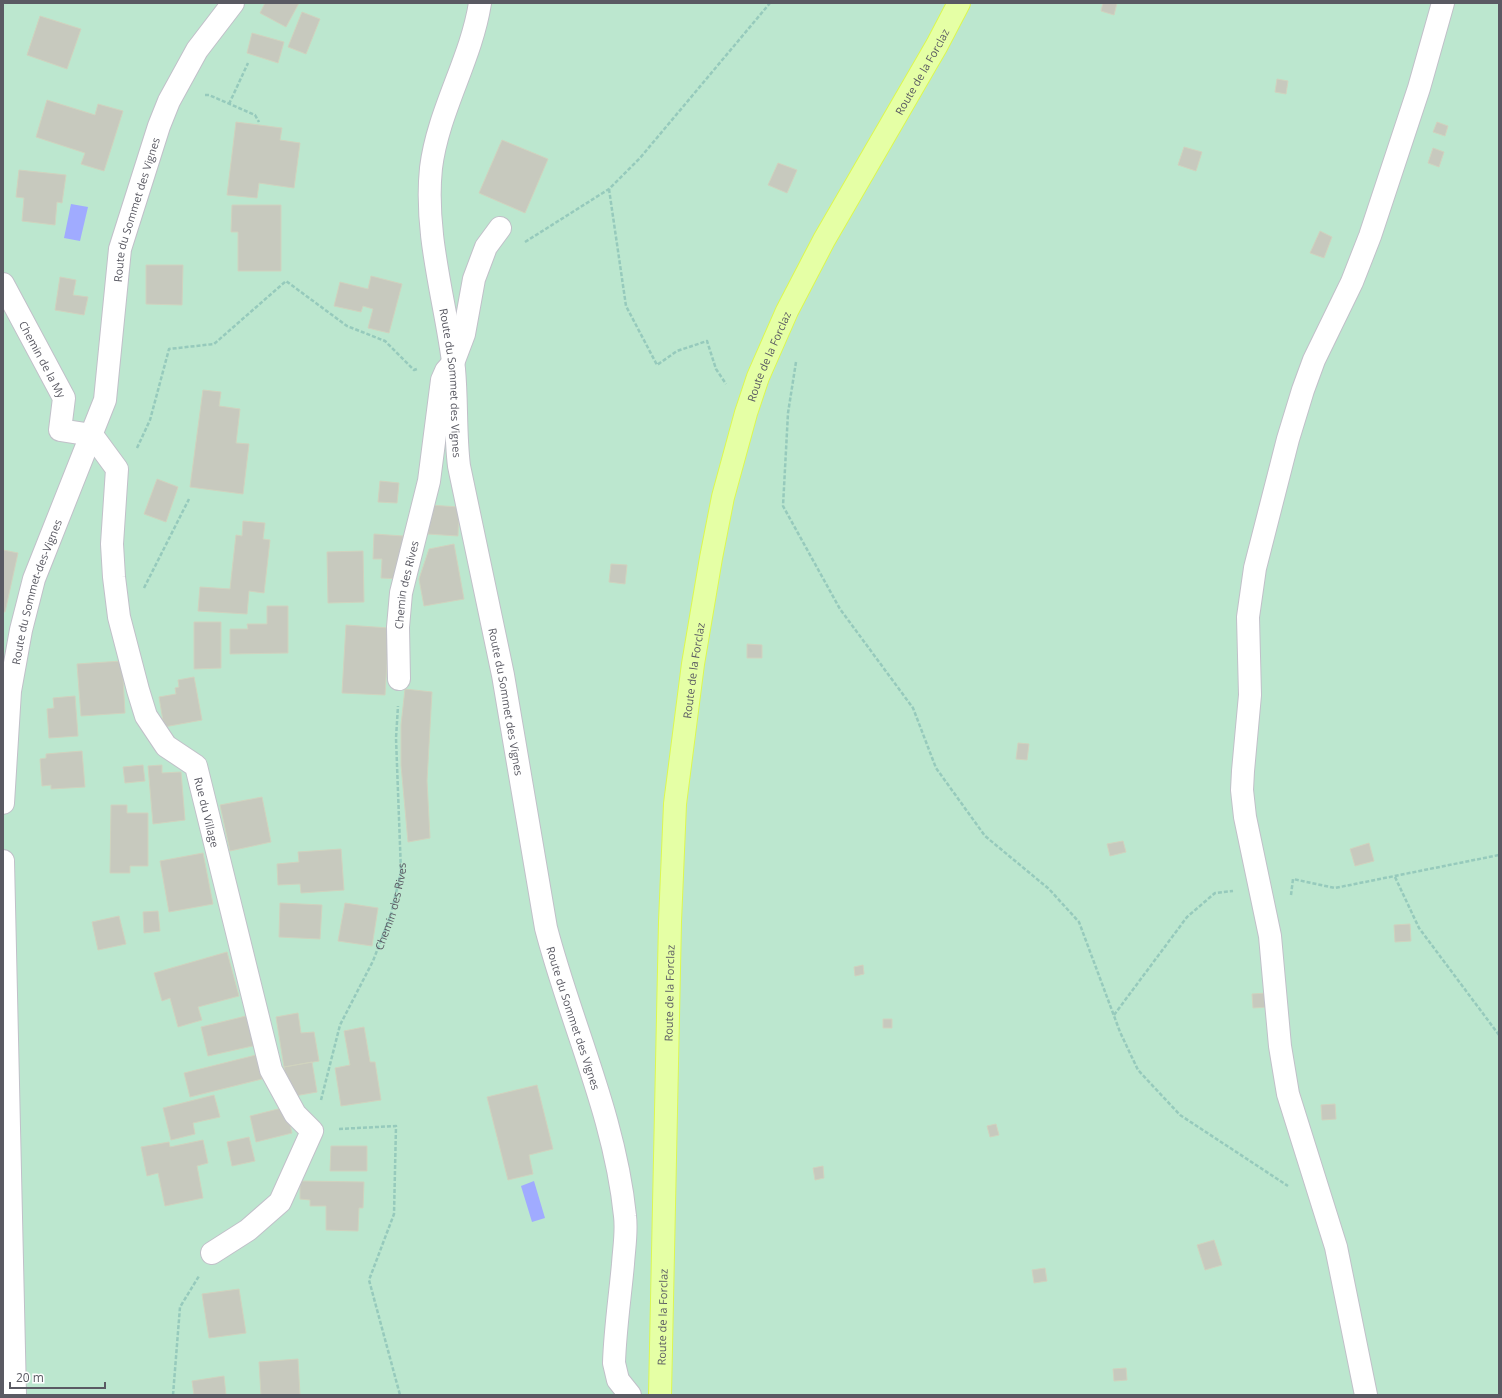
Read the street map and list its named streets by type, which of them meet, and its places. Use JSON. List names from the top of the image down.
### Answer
{
  "streets": {
    "main road": ["Route de la Forclaz"],
    "street": [
      "Route du Sommet des Vignes",
      "Chemin de la My",
      "Chemin des Rives",
      "Route du Sommet-des-Vignes",
      "Rue du Village"
    ]
  },
  "crossings": [
    ["Route du Sommet des Vignes", "Chemin de la My"],
    ["Route du Sommet des Vignes", "Chemin des Rives"],
    ["Route du Sommet des Vignes", "Route du Sommet-des-Vignes"],
    ["Route du Sommet des Vignes", "Rue du Village"],
    ["Chemin de la My", "Route du Sommet-des-Vignes"],
    ["Chemin de la My", "Rue du Village"],
    ["Chemin des Rives", "Rue du Village"],
    ["Route du Sommet-des-Vignes", "Rue du Village"]
  ],
  "scale_bar": "20 m"
}
